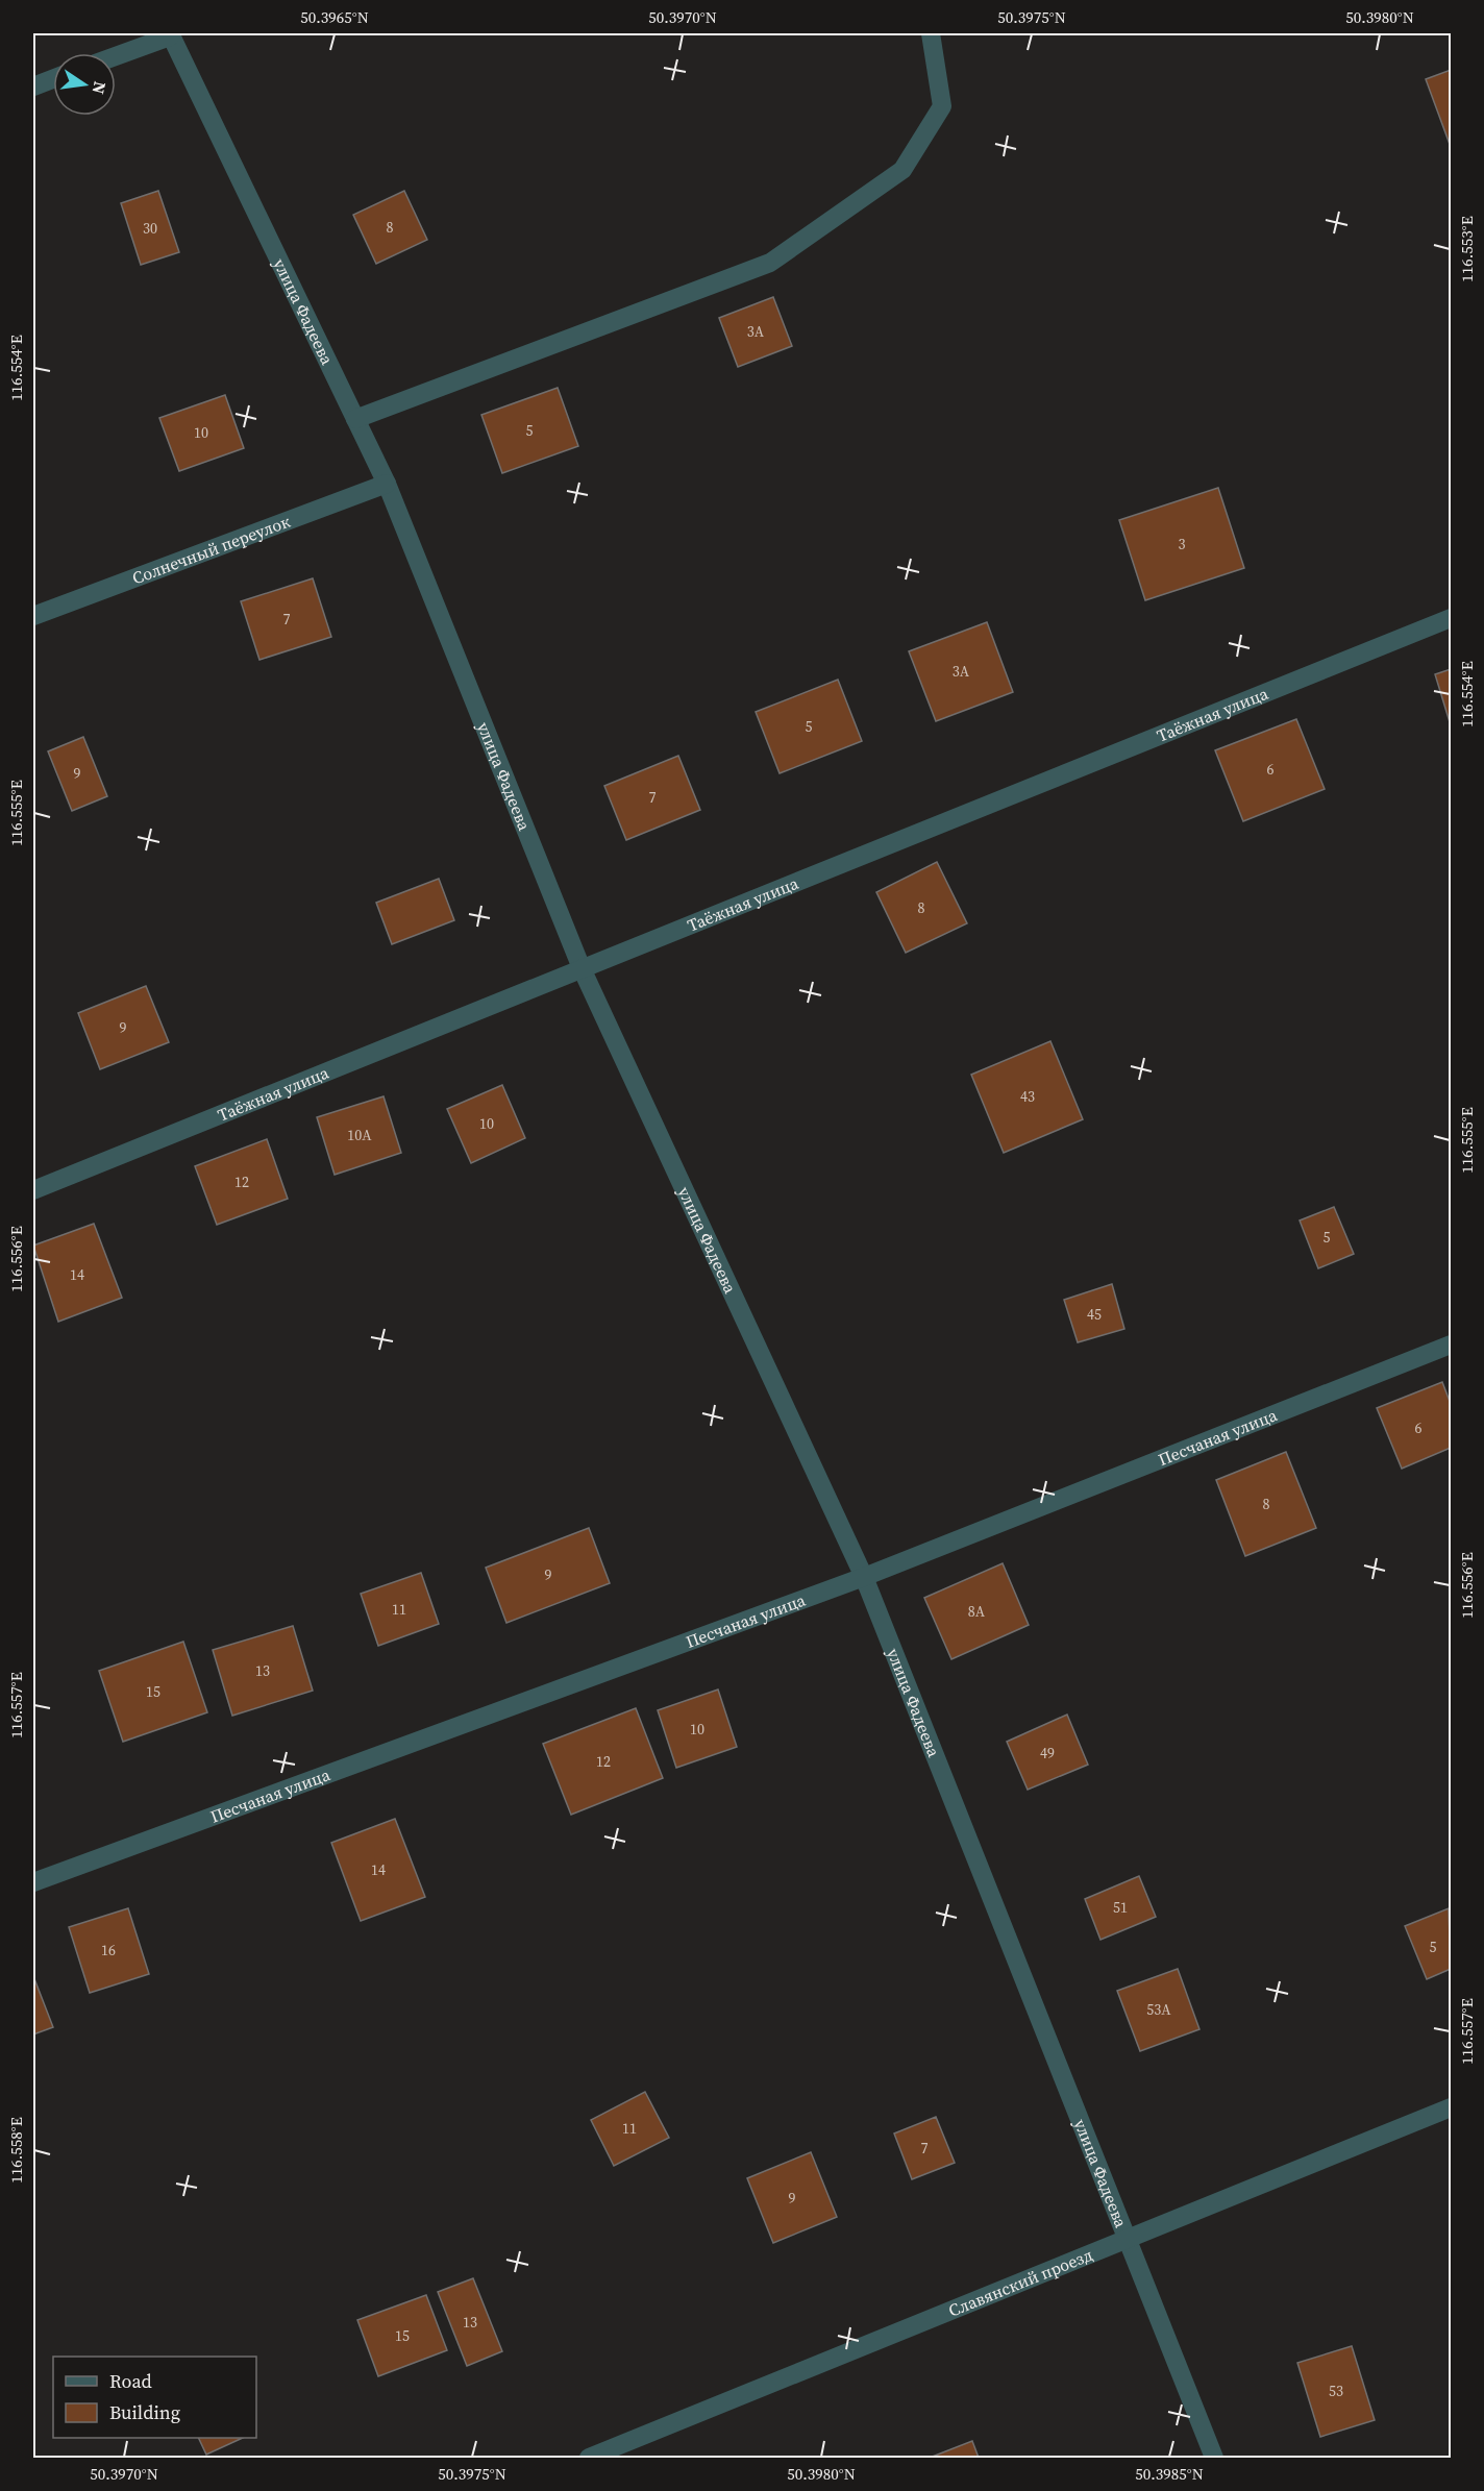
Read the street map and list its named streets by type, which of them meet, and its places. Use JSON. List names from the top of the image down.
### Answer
{
  "streets": {
    "street": [
      "улица Фадеева",
      "Солнечный переулок",
      "Таёжная улица",
      "Песчаная улица",
      "Славянский проезд"
    ]
  },
  "crossings": [
    ["улица Фадеева", "Солнечный переулок"],
    ["улица Фадеева", "Таёжная улица"],
    ["улица Фадеева", "Песчаная улица"],
    ["улица Фадеева", "Славянский проезд"]
  ],
  "house_numbers": [
    "8",
    "30",
    "3А",
    "5",
    "10",
    "3",
    "7",
    "3А",
    "5",
    "6",
    "9",
    "7",
    "8",
    "9",
    "43",
    "10",
    "10А",
    "12",
    "5",
    "14",
    "45",
    "6",
    "8",
    "9",
    "11",
    "8А",
    "13",
    "15",
    "10",
    "49",
    "12",
    "14",
    "51",
    "5",
    "16",
    "53А",
    "11",
    "7",
    "9",
    "13",
    "15",
    "53"
  ],
  "legend": ["Road", "Building"],
  "north": "right",
  "coordinates": [
    "50.3965°N",
    "50.3970°N",
    "50.3975°N",
    "50.3980°N",
    "116.553°E",
    "116.554°E",
    "116.555°E",
    "116.556°E",
    "116.557°E",
    "116.558°E",
    "50.3985°N"
  ]
}
